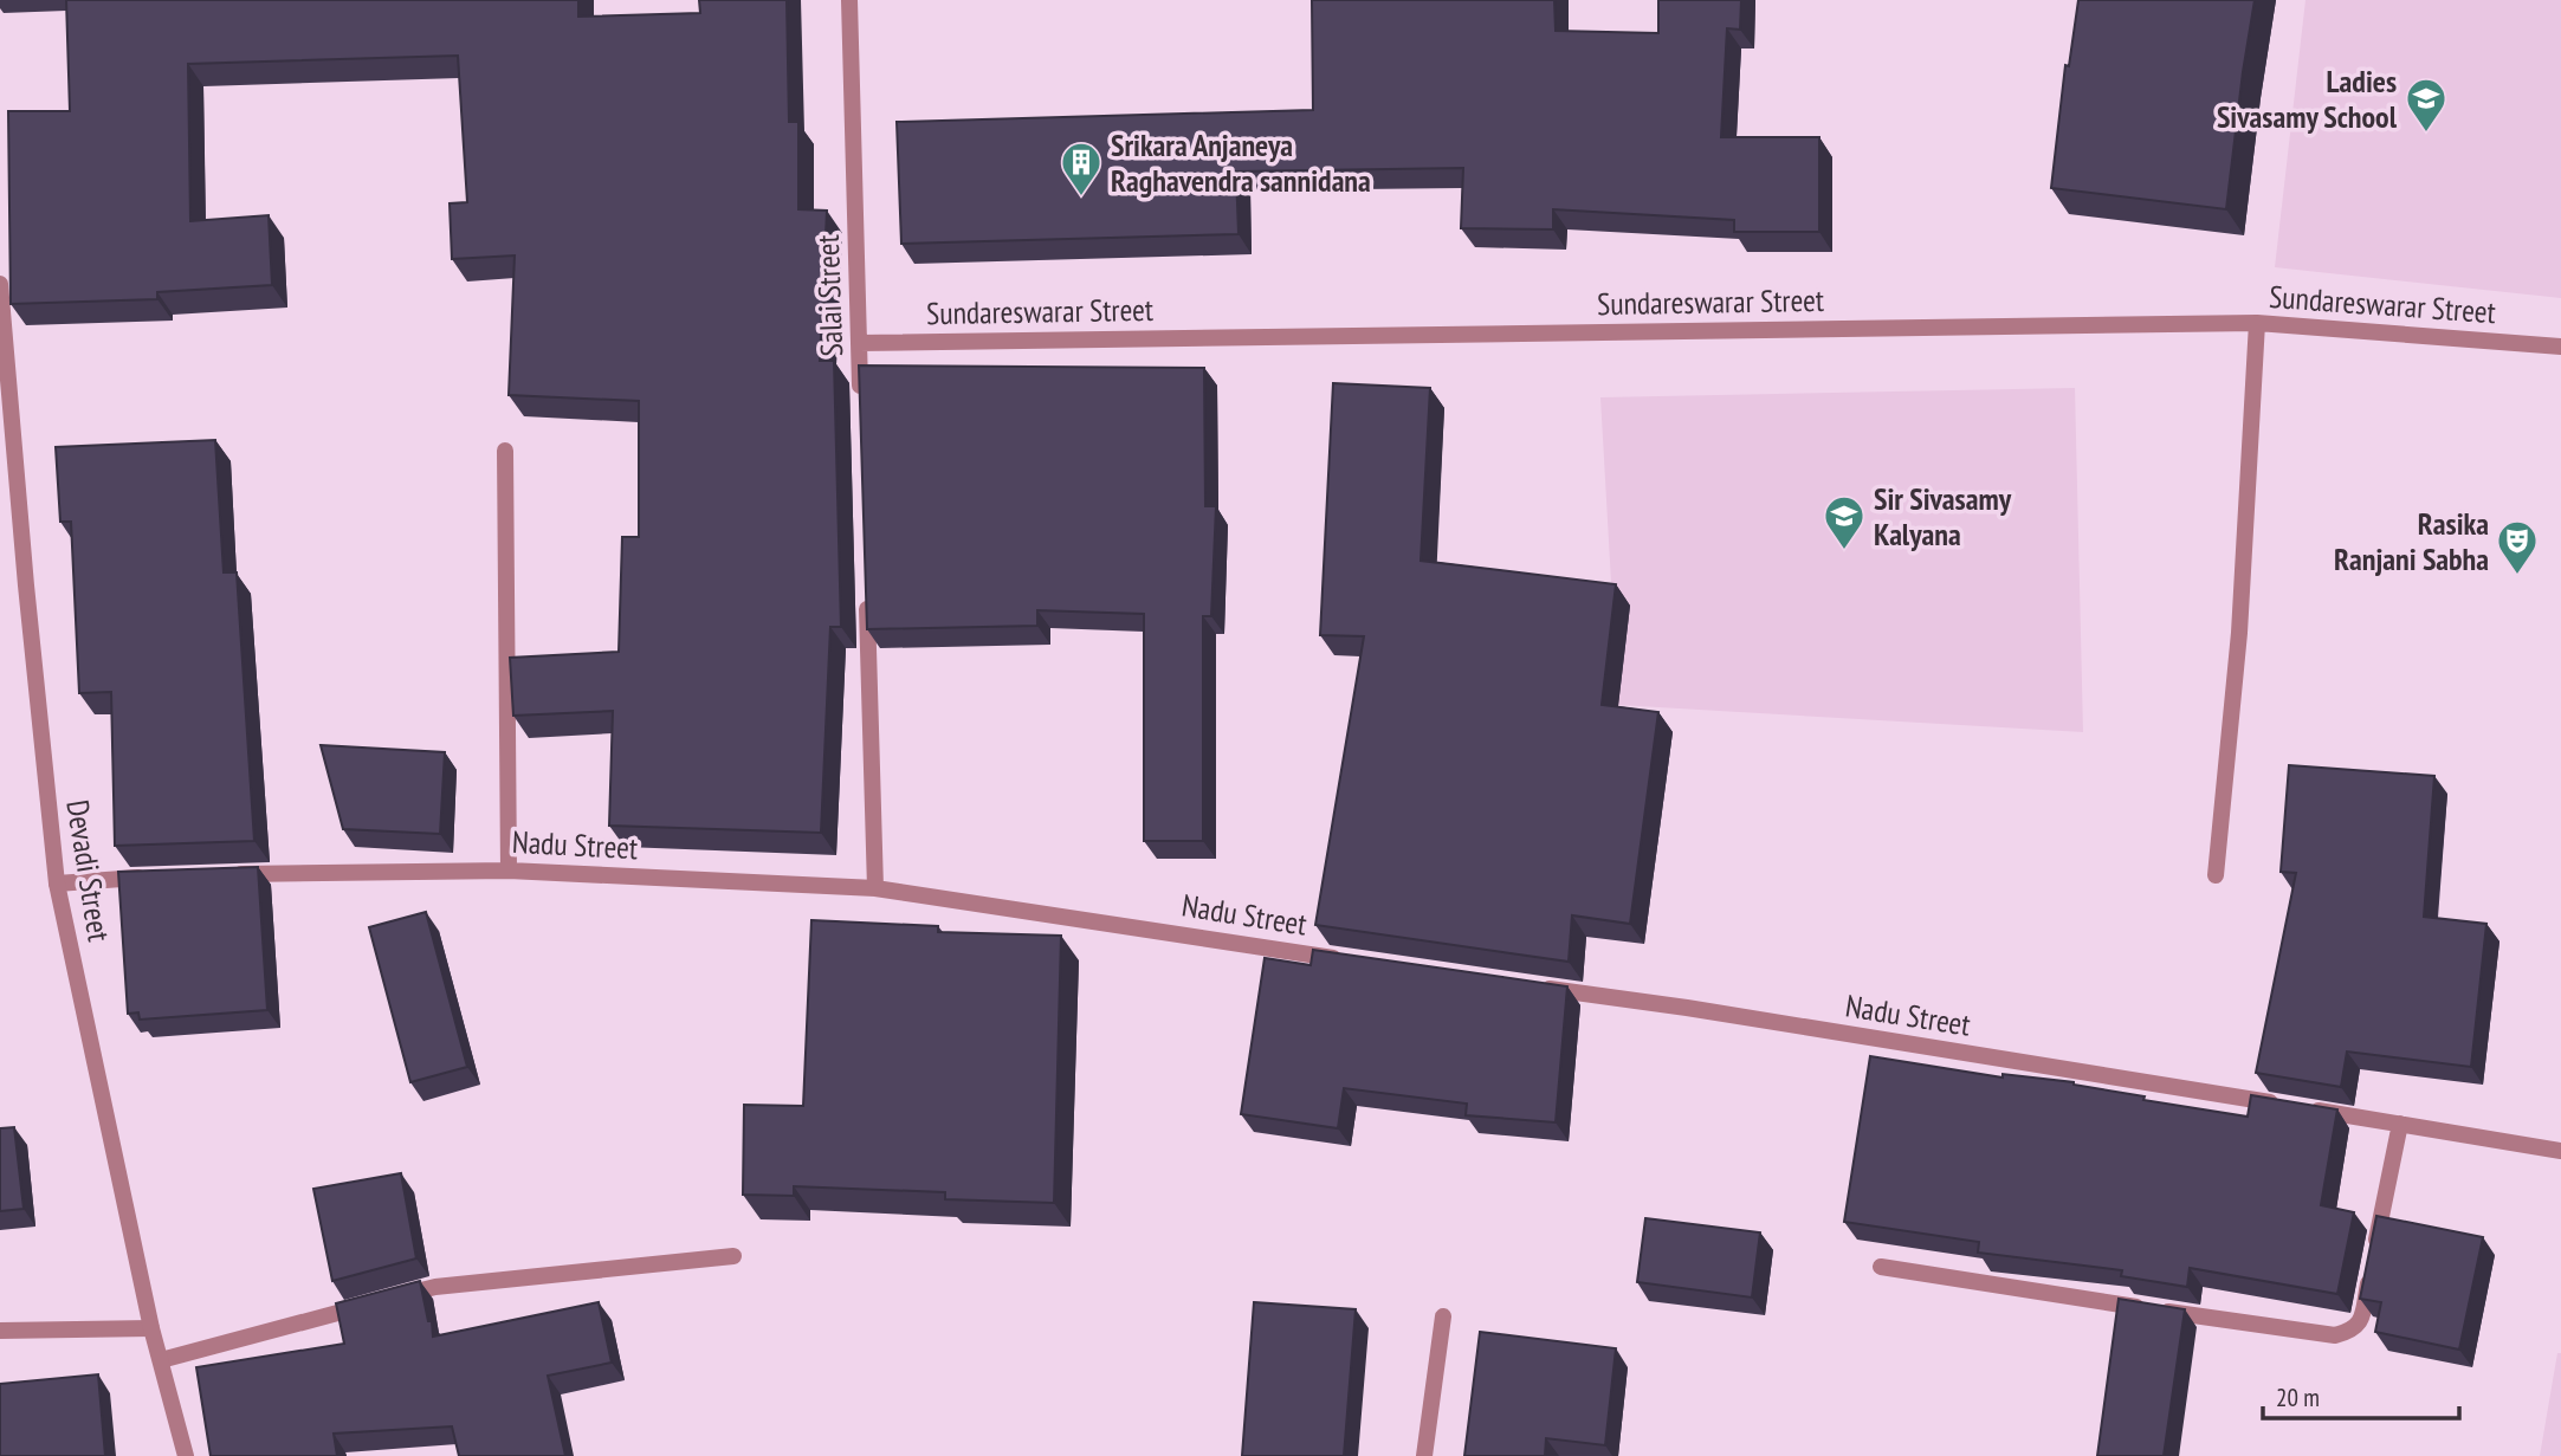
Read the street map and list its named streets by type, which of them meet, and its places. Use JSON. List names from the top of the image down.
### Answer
{
  "streets": {
    "street": [
      "Salai Street",
      "Sundareswarar Street",
      "Nadu Street",
      "Devadi Street"
    ]
  },
  "crossings": [
    ["Salai Street", "Sundareswarar Street"]
  ],
  "places": {
    "school or university": ["Ladies Sivasamy School", "Sir Sivasamy Kalyana"],
    "building": ["Srikara Anjaneya Raghavendra sannidana"],
    "theatre": ["Rasika Ranjani Sabha"]
  },
  "scale_bar": "20 m"
}
